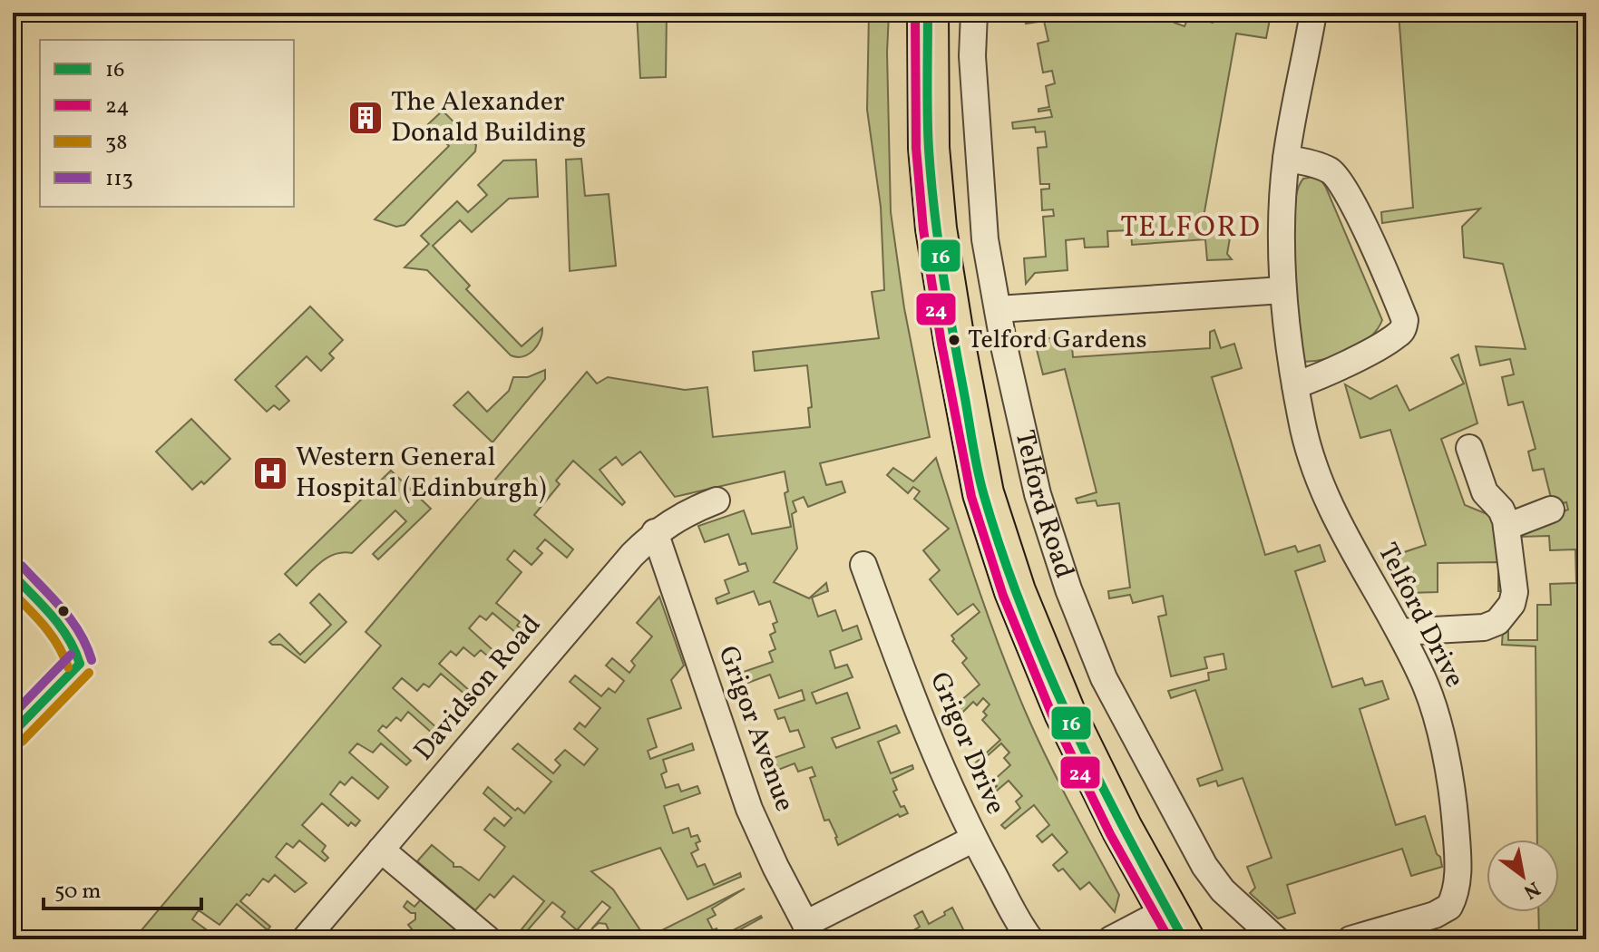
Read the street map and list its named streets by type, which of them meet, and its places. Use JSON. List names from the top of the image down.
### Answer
{
  "streets": {
    "main road": ["Telford Road"],
    "street": [
      "Telford Drive",
      "Davidson Road",
      "Grigor Avenue",
      "Grigor Drive"
    ]
  },
  "crossings": [
    ["Davidson Road", "Grigor Avenue"]
  ],
  "districts": ["TELFORD"],
  "places": {
    "building": ["The Alexander Donald Building"],
    "other": ["Telford Gardens"],
    "hospital": ["Western General Hospital (Edinburgh)"]
  },
  "lines": [
    "transit line 16",
    "transit line 24",
    "transit line 113",
    "transit line 38"
  ],
  "legend": [
    "16",
    "24",
    "38",
    "113"
  ],
  "scale_bar": "50 m",
  "north": "bottom right"
}
